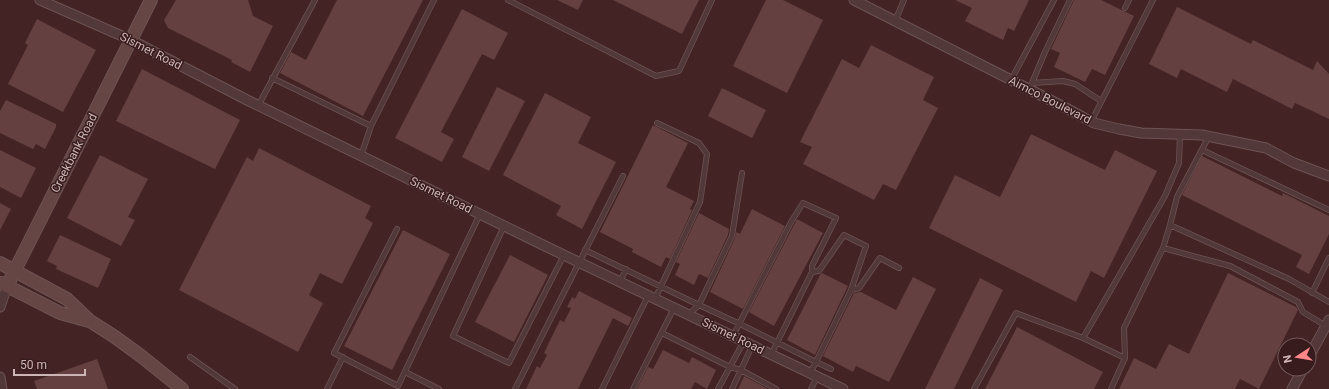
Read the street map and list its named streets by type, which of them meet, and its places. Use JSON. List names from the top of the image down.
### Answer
{
  "streets": {
    "street": ["Sismet Road", "Aimco Boulevard", "Creekbank Road"]
  },
  "crossings": [
    ["Sismet Road", "Creekbank Road"]
  ],
  "scale_bar": "50 m",
  "north": "left"
}
